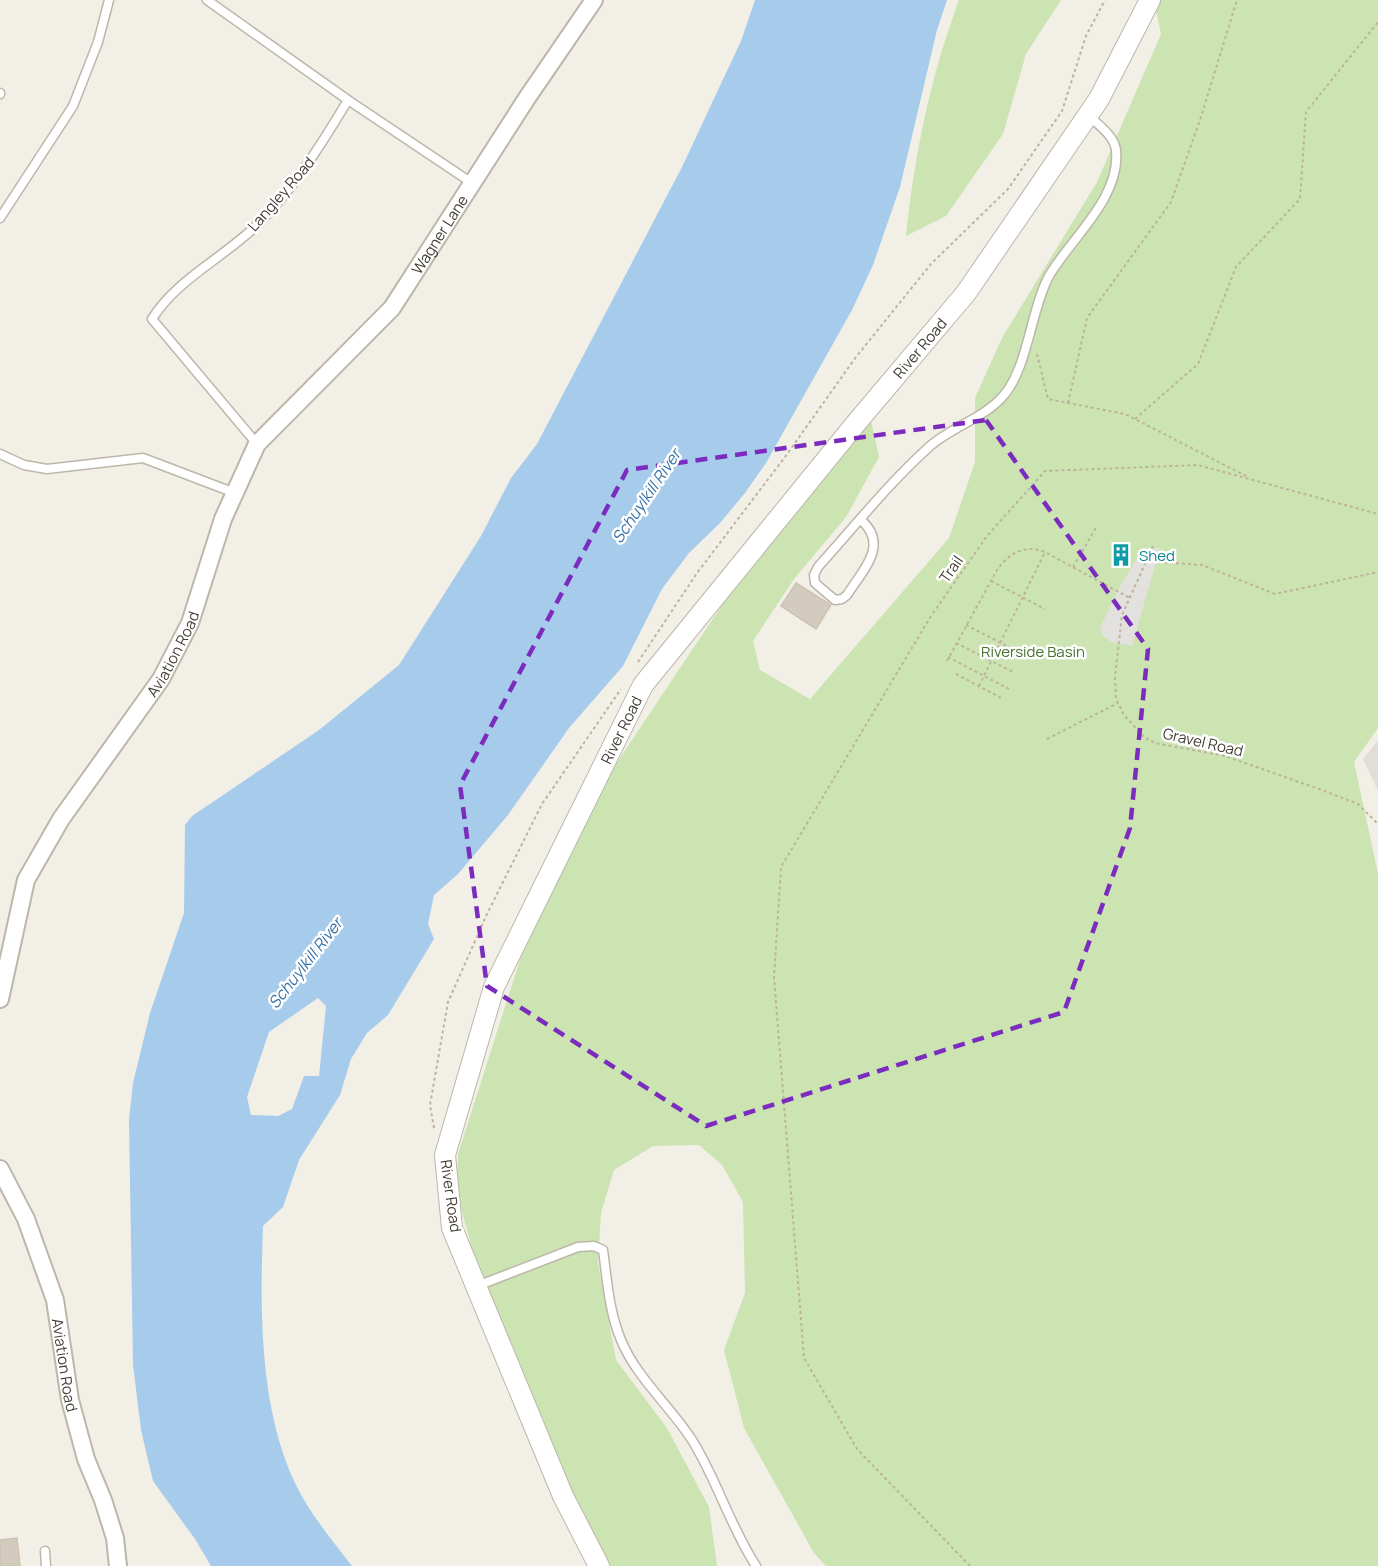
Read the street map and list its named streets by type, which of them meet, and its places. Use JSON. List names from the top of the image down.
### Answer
{
  "streets": {
    "street": ["Wagner Lane", "River Road", "Aviation Road"],
    "lane": ["Langley Road"],
    "path": ["Trail", "Gravel Road"]
  },
  "crossings": [
    ["Langley Road", "Wagner Lane"],
    ["Langley Road", "Aviation Road"],
    ["Wagner Lane", "Aviation Road"]
  ],
  "water": ["Schuylkill River"],
  "parks": ["Riverside Basin"],
  "places": {
    "building": ["Shed"]
  }
}
